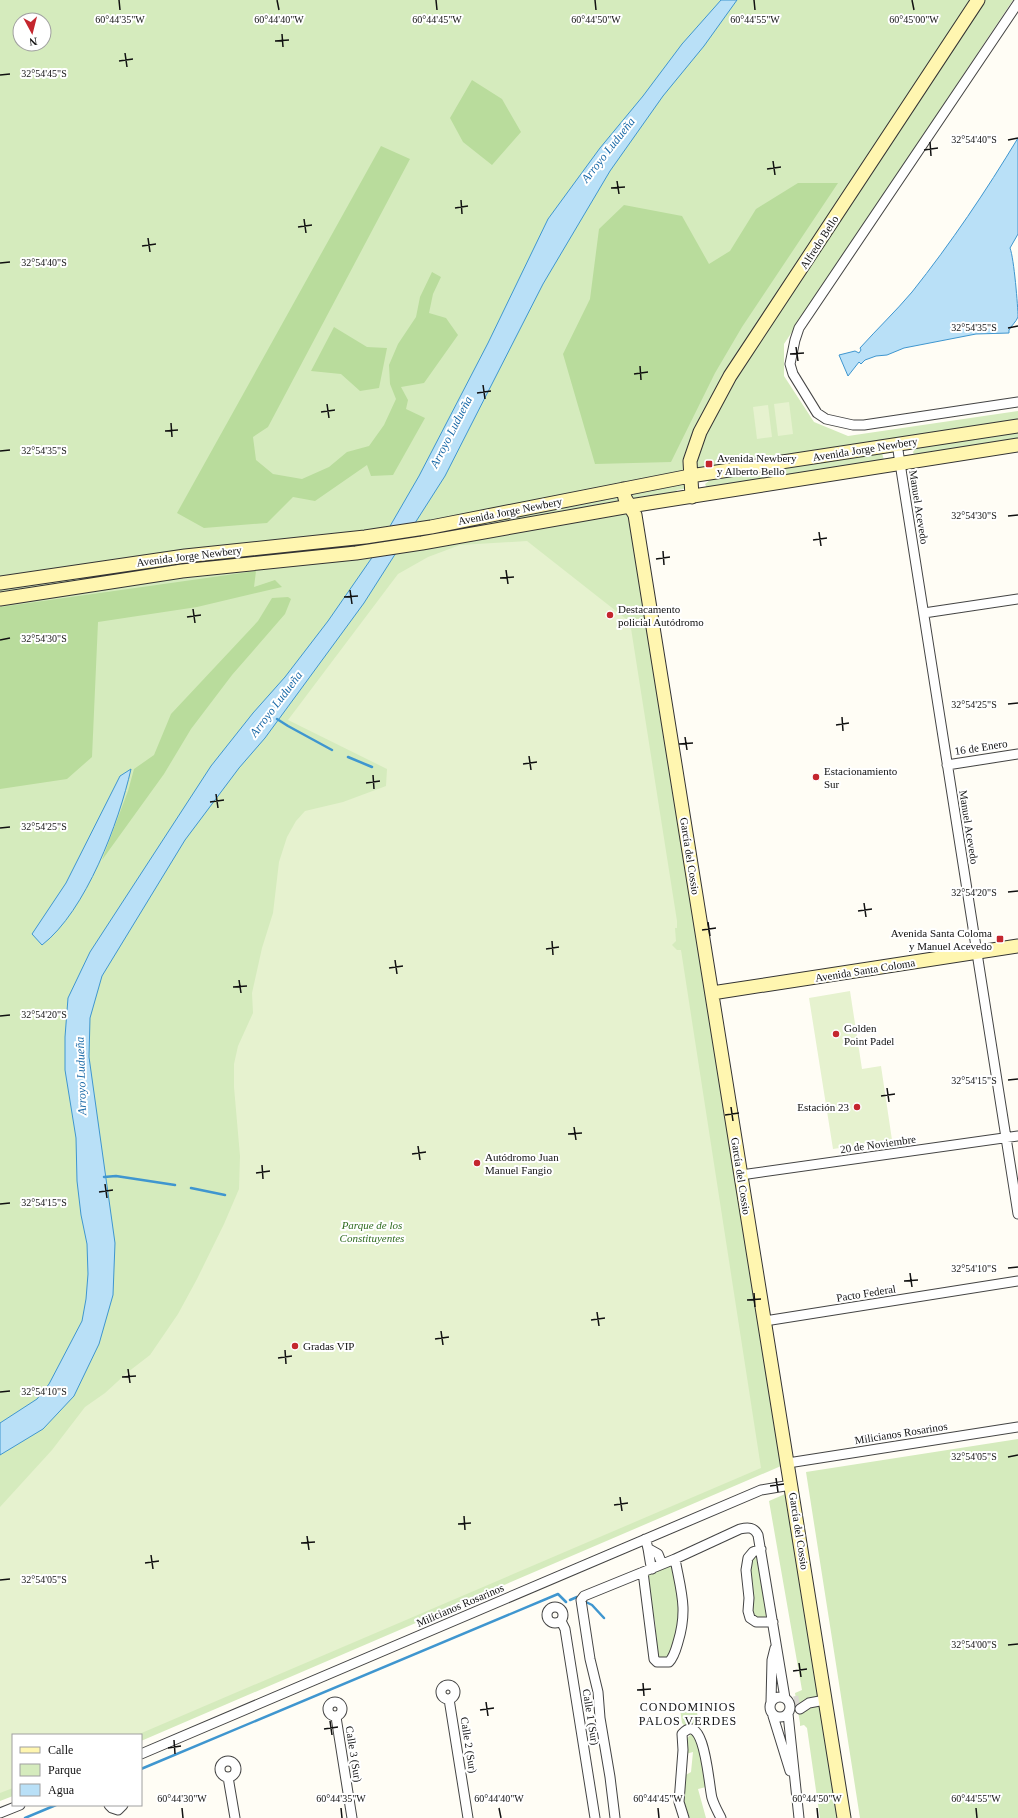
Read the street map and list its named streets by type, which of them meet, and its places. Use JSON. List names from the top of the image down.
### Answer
{
  "streets": {
    "street": [
      "Alfredo Bello",
      "Avenida Jorge Newbery",
      "Manuel Acevedo",
      "16 de Enero",
      "García del Cossio",
      "Avenida Santa Coloma",
      "20 de Noviembre",
      "Pacto Federal",
      "Milicianos Rosarinos",
      "Calle 1 (Sur)",
      "Calle 2 (Sur)",
      "Calle 3 (Sur)"
    ]
  },
  "crossings": [
    ["Alfredo Bello", "Avenida Jorge Newbery"],
    ["Avenida Jorge Newbery", "Manuel Acevedo"],
    ["Avenida Jorge Newbery", "García del Cossio"],
    ["Manuel Acevedo", "16 de Enero"],
    ["Manuel Acevedo", "Avenida Santa Coloma"],
    ["Manuel Acevedo", "20 de Noviembre"],
    ["García del Cossio", "Avenida Santa Coloma"],
    ["García del Cossio", "20 de Noviembre"],
    ["García del Cossio", "Pacto Federal"],
    ["García del Cossio", "Milicianos Rosarinos"]
  ],
  "districts": ["CONDOMINIOS PALOS VERDES"],
  "water": ["Arroyo Ludueña"],
  "parks": ["Parque de los Constituyentes"],
  "places": {
    "transit": ["Avenida Newbery y Alberto Bello", "Avenida Santa Coloma y Manuel Acevedo"],
    "other": [
      "Destacamento policial Autódromo",
      "Estacionamiento Sur",
      "Golden Point Padel",
      "Estación 23",
      "Autódromo Juan Manuel Fangio",
      "Gradas VIP"
    ]
  },
  "legend": ["Calle", "Parque", "Agua"],
  "north": "bottom",
  "coordinates": [
    "60°44'35\"W",
    "60°44'40\"W",
    "60°44'45\"W",
    "60°44'50\"W",
    "60°44'55\"W",
    "60°45'00\"W",
    "32°54'45\"S",
    "32°54'40\"S",
    "32°54'35\"S",
    "32°54'30\"S",
    "32°54'25\"S",
    "32°54'20\"S",
    "32°54'15\"S",
    "32°54'10\"S",
    "32°54'05\"S",
    "32°54'00\"S",
    "60°44'30\"W"
  ]
}
